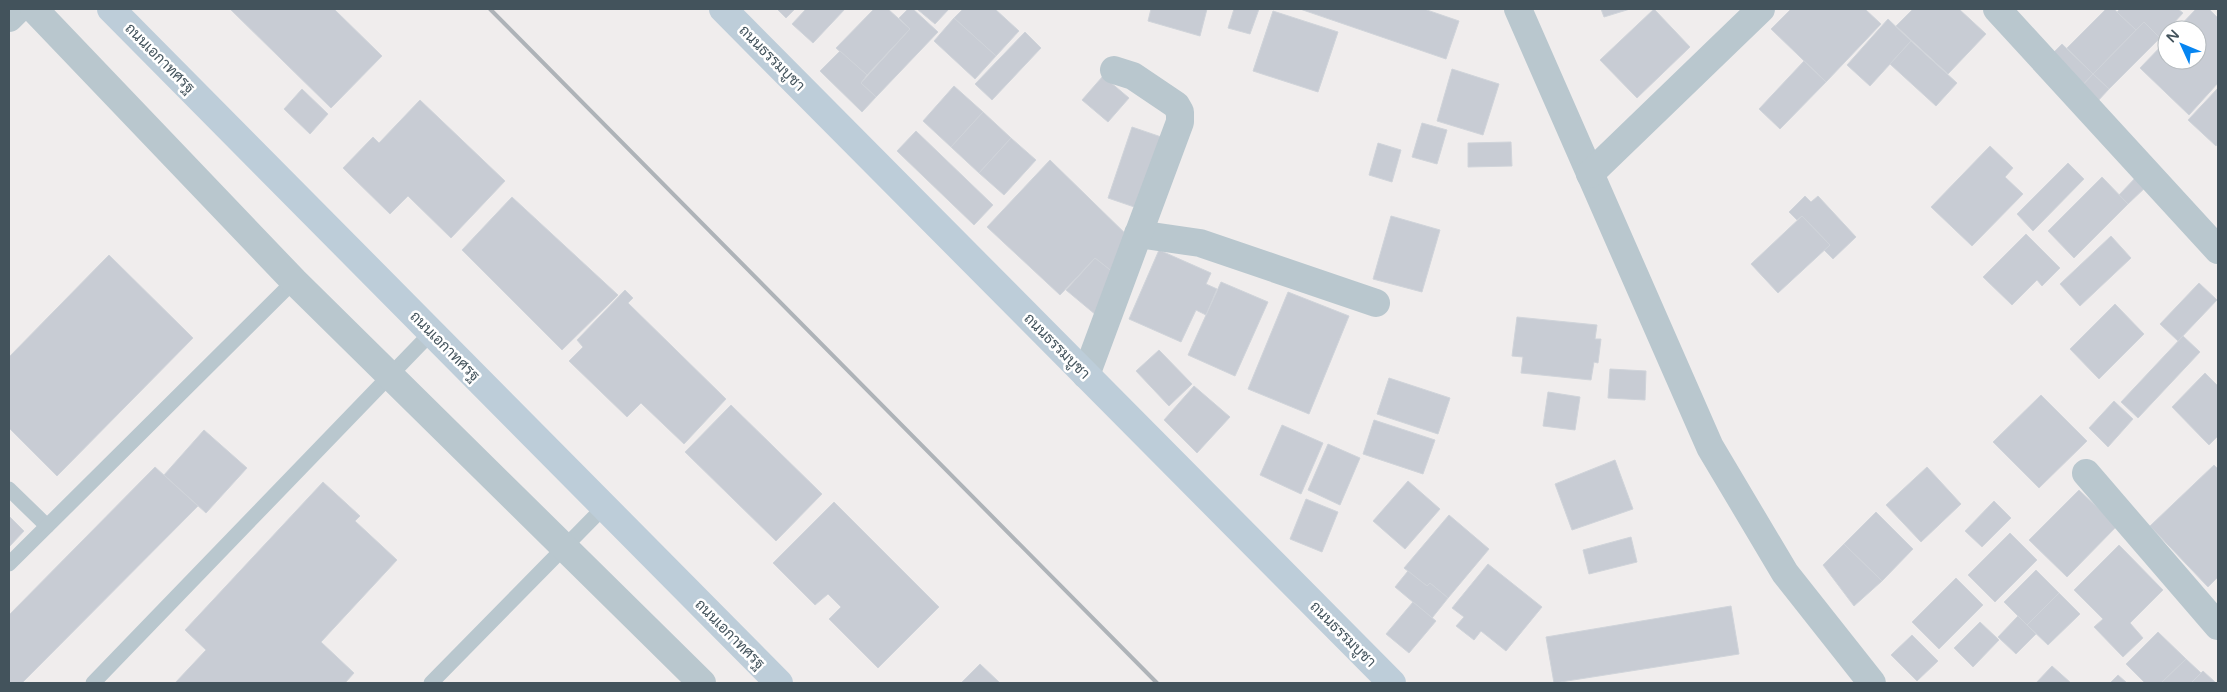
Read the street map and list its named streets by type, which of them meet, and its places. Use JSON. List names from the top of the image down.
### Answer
{
  "streets": {
    "main road": ["ถนนเอกาทศรฐ", "ถนนธรรมบูชา"]
  },
  "north": "top left"
}
